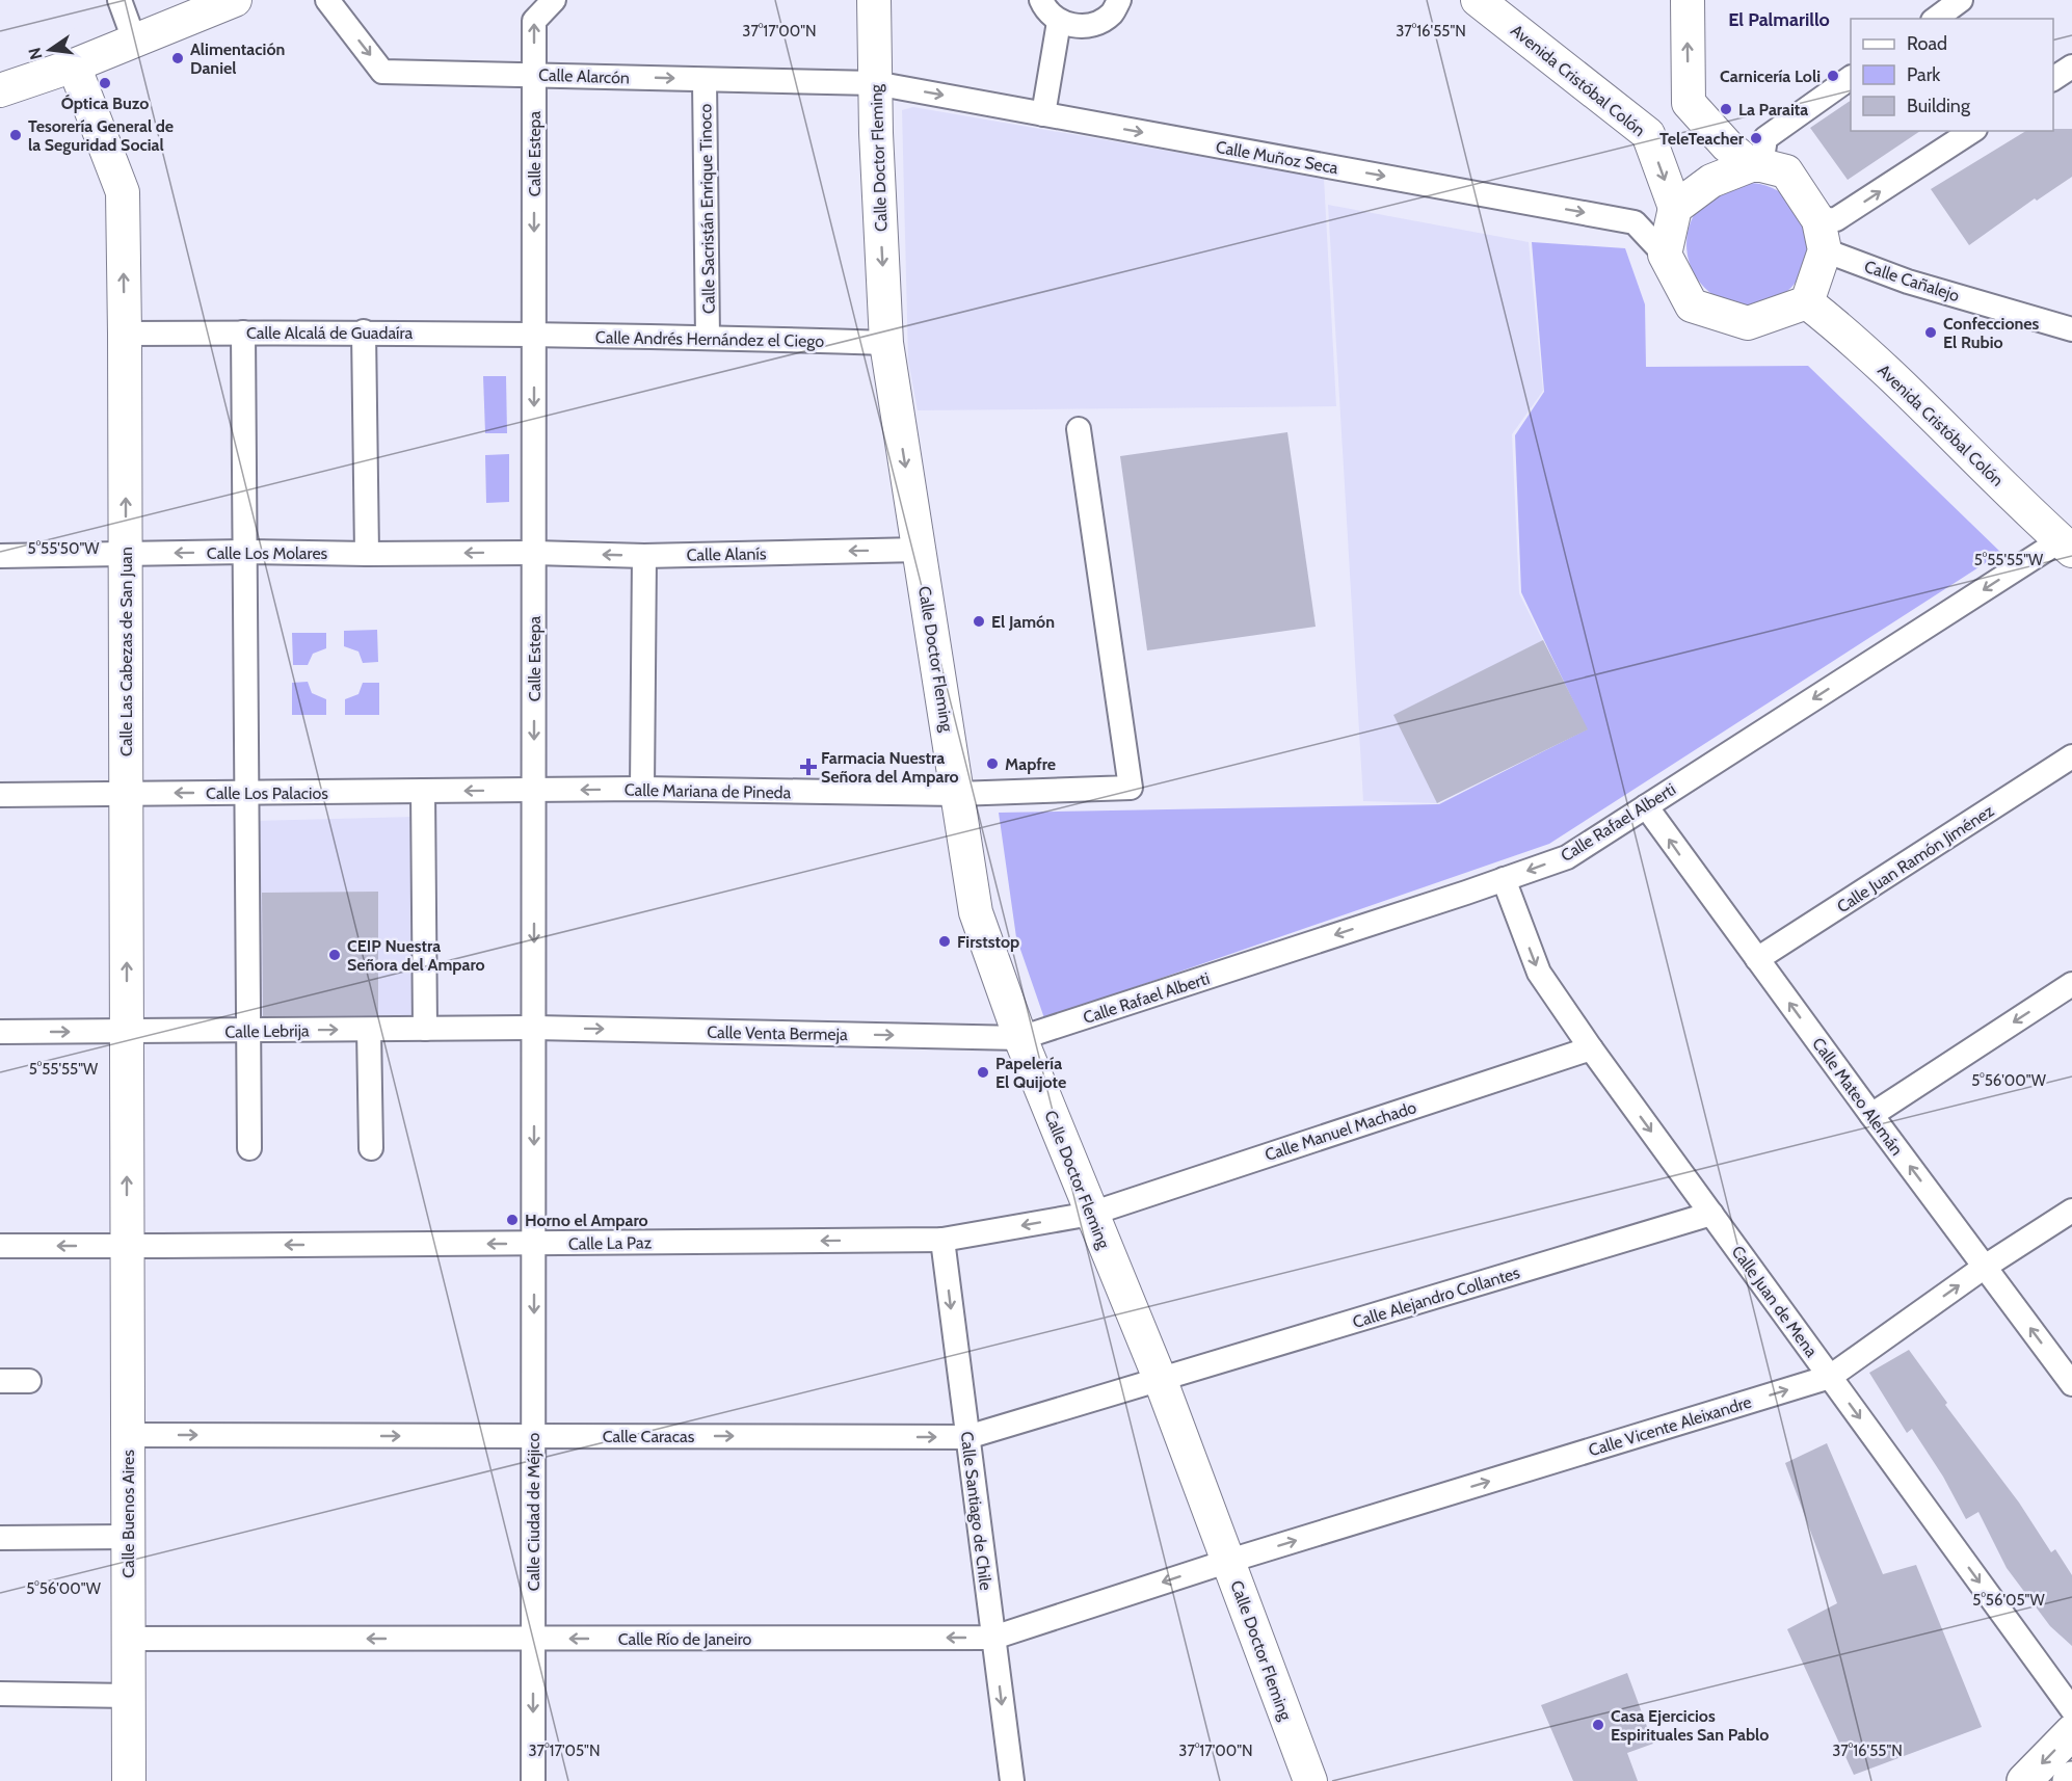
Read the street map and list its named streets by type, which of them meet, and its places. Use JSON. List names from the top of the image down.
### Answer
{
  "streets": {
    "main road": [
      "Avenida Cristóbal Colón",
      "Calle Doctor Fleming",
      "Calle Las Cabezas de San Juan",
      "Calle Buenos Aires"
    ],
    "street": [
      "Calle Alarcón",
      "Calle Estepa",
      "Calle Muñoz Seca",
      "Calle Sacristán Enrique Tinoco",
      "Calle Cañalejo",
      "Calle Alcalá de Guadaíra",
      "Calle Andrés Hernández el Ciego",
      "Calle Los Molares",
      "Calle Alanís",
      "Calle Mariana de Pineda",
      "Calle Los Palacios",
      "Calle Rafael Alberti",
      "Calle Juan Ramón Jiménez",
      "Calle Lebrija",
      "Calle Venta Bermeja",
      "Calle Mateo Alemán",
      "Calle Manuel Machado",
      "Calle La Paz",
      "Calle Alejandro Collantes",
      "Calle Juan de Mena",
      "Calle Vicente Aleixandre",
      "Calle Caracas",
      "Calle Santiago de Chile",
      "Calle Ciudad de Méjico",
      "Calle Río de Janeiro"
    ]
  },
  "crossings": [
    ["Calle Alarcón", "Calle Estepa"],
    ["Calle Alarcón", "Calle Muñoz Seca"],
    ["Calle Alarcón", "Calle Doctor Fleming"],
    ["Calle Alarcón", "Calle Sacristán Enrique Tinoco"],
    ["Avenida Cristóbal Colón", "Calle Muñoz Seca"],
    ["Avenida Cristóbal Colón", "Calle Cañalejo"],
    ["Avenida Cristóbal Colón", "Calle Rafael Alberti"],
    ["Calle Estepa", "Calle Alcalá de Guadaíra"],
    ["Calle Estepa", "Calle Andrés Hernández el Ciego"],
    ["Calle Estepa", "Calle Los Molares"],
    ["Calle Estepa", "Calle Alanís"],
    ["Calle Estepa", "Calle Mariana de Pineda"],
    ["Calle Estepa", "Calle Los Palacios"],
    ["Calle Estepa", "Calle Lebrija"],
    ["Calle Estepa", "Calle Venta Bermeja"],
    ["Calle Estepa", "Calle La Paz"],
    ["Calle Estepa", "Calle Ciudad de Méjico"],
    ["Calle Muñoz Seca", "Calle Doctor Fleming"],
    ["Calle Muñoz Seca", "Calle Cañalejo"],
    ["Calle Doctor Fleming", "Calle Andrés Hernández el Ciego"],
    ["Calle Doctor Fleming", "Calle Alanís"],
    ["Calle Doctor Fleming", "Calle Mariana de Pineda"],
    ["Calle Doctor Fleming", "Calle Rafael Alberti"],
    ["Calle Doctor Fleming", "Calle Venta Bermeja"],
    ["Calle Doctor Fleming", "Calle Manuel Machado"],
    ["Calle Doctor Fleming", "Calle La Paz"],
    ["Calle Doctor Fleming", "Calle Alejandro Collantes"],
    ["Calle Doctor Fleming", "Calle Vicente Aleixandre"],
    ["Calle Doctor Fleming", "Calle Caracas"],
    ["Calle Doctor Fleming", "Calle Río de Janeiro"],
    ["Calle Sacristán Enrique Tinoco", "Calle Andrés Hernández el Ciego"],
    ["Calle Alcalá de Guadaíra", "Calle Andrés Hernández el Ciego"],
    ["Calle Alcalá de Guadaíra", "Calle Las Cabezas de San Juan"],
    ["Calle Los Molares", "Calle Alanís"],
    ["Calle Los Molares", "Calle Las Cabezas de San Juan"],
    ["Calle Las Cabezas de San Juan", "Calle Los Palacios"],
    ["Calle Las Cabezas de San Juan", "Calle Lebrija"],
    ["Calle Las Cabezas de San Juan", "Calle La Paz"],
    ["Calle Las Cabezas de San Juan", "Calle Buenos Aires"],
    ["Calle Mariana de Pineda", "Calle Los Palacios"],
    ["Calle Rafael Alberti", "Calle Venta Bermeja"],
    ["Calle Rafael Alberti", "Calle Mateo Alemán"],
    ["Calle Rafael Alberti", "Calle Juan de Mena"],
    ["Calle Juan Ramón Jiménez", "Calle Mateo Alemán"],
    ["Calle Lebrija", "Calle Venta Bermeja"],
    ["Calle Mateo Alemán", "Calle Vicente Aleixandre"],
    ["Calle Manuel Machado", "Calle La Paz"],
    ["Calle Manuel Machado", "Calle Juan de Mena"],
    ["Calle La Paz", "Calle Santiago de Chile"],
    ["Calle La Paz", "Calle Ciudad de Méjico"],
    ["Calle La Paz", "Calle Buenos Aires"],
    ["Calle Alejandro Collantes", "Calle Juan de Mena"],
    ["Calle Alejandro Collantes", "Calle Caracas"],
    ["Calle Juan de Mena", "Calle Vicente Aleixandre"],
    ["Calle Vicente Aleixandre", "Calle Río de Janeiro"],
    ["Calle Caracas", "Calle Santiago de Chile"],
    ["Calle Caracas", "Calle Ciudad de Méjico"],
    ["Calle Caracas", "Calle Buenos Aires"],
    ["Calle Santiago de Chile", "Calle Río de Janeiro"],
    ["Calle Ciudad de Méjico", "Calle Río de Janeiro"],
    ["Calle Buenos Aires", "Calle Río de Janeiro"]
  ],
  "one_way": [
    "Calle Alarcón",
    "Avenida Cristóbal Colón",
    "Calle Muñoz Seca",
    "Calle Los Molares",
    "Calle Alanís",
    "Calle Las Cabezas de San Juan",
    "Calle Los Palacios",
    "Calle Rafael Alberti",
    "Calle Lebrija",
    "Calle Venta Bermeja",
    "Calle Mateo Alemán",
    "Calle La Paz",
    "Calle Juan de Mena",
    "Calle Vicente Aleixandre",
    "Calle Caracas",
    "Calle Santiago de Chile",
    "Calle Ciudad de Méjico",
    "Calle Río de Janeiro"
  ],
  "districts": ["El Palmarillo"],
  "places": {
    "other": [
      "Alimentación Daniel",
      "Carnicería Loli",
      "Óptica Buzo",
      "La Paraita",
      "Tesorería General de la Seguridad Social",
      "TeleTeacher",
      "Confecciones El Rubio",
      "El Jamón",
      "Mapfre",
      "Firststop",
      "CEIP Nuestra Señora del Amparo",
      "Papelería El Quijote",
      "Horno el Amparo",
      "Casa Ejercicios Espirituales San Pablo"
    ],
    "health": ["Farmacia Nuestra Señora del Amparo"]
  },
  "legend": ["Road", "Park", "Building"],
  "north": "left",
  "coordinates": [
    "37°17'00\"N",
    "37°16'55\"N",
    "5°55'50\"W",
    "5°55'55\"W",
    "5°56'00\"W",
    "5°56'05\"W",
    "37°17'05\"N"
  ]
}
